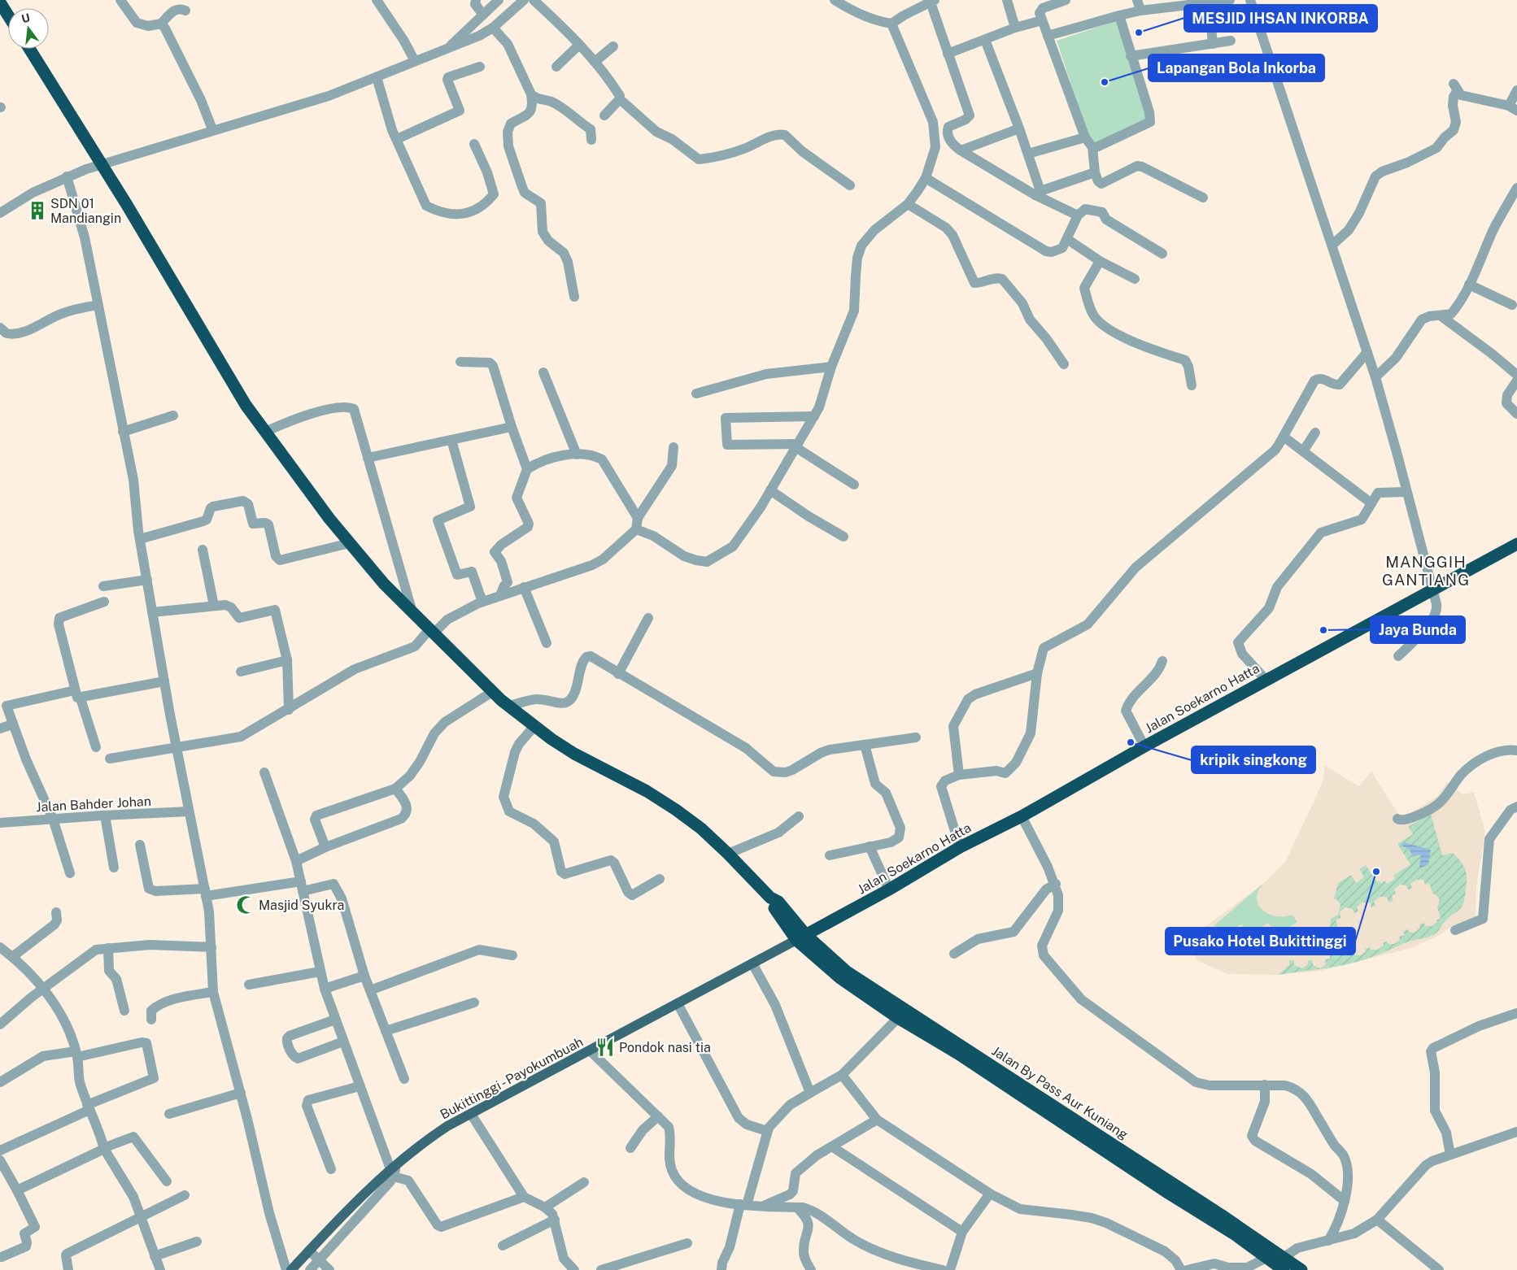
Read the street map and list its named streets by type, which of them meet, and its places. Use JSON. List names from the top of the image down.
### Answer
{
  "streets": {
    "highway": ["Jalan Soekarno Hatta", "Jalan By Pass Aur Kuniang"],
    "main road": ["Bukittinggi - Payokumbuah"],
    "street": ["Jalan Bahder Johan"]
  },
  "crossings": [
    ["Jalan Soekarno Hatta", "Bukittinggi - Payokumbuah"],
    ["Jalan Soekarno Hatta", "Jalan By Pass Aur Kuniang"],
    ["Bukittinggi - Payokumbuah", "Jalan By Pass Aur Kuniang"]
  ],
  "districts": ["MANGGIH GANTIANG"],
  "places": {
    "other": [
      "MESJID IHSAN INKORBA",
      "Lapangan Bola Inkorba",
      "Jaya Bunda",
      "kripik singkong",
      "Pusako Hotel Bukittinggi"
    ],
    "building": ["SDN 01 Mandiangin"],
    "mosque": ["Masjid Syukra"],
    "restaurant": ["Pondok nasi tia"]
  },
  "north": "top"
}
